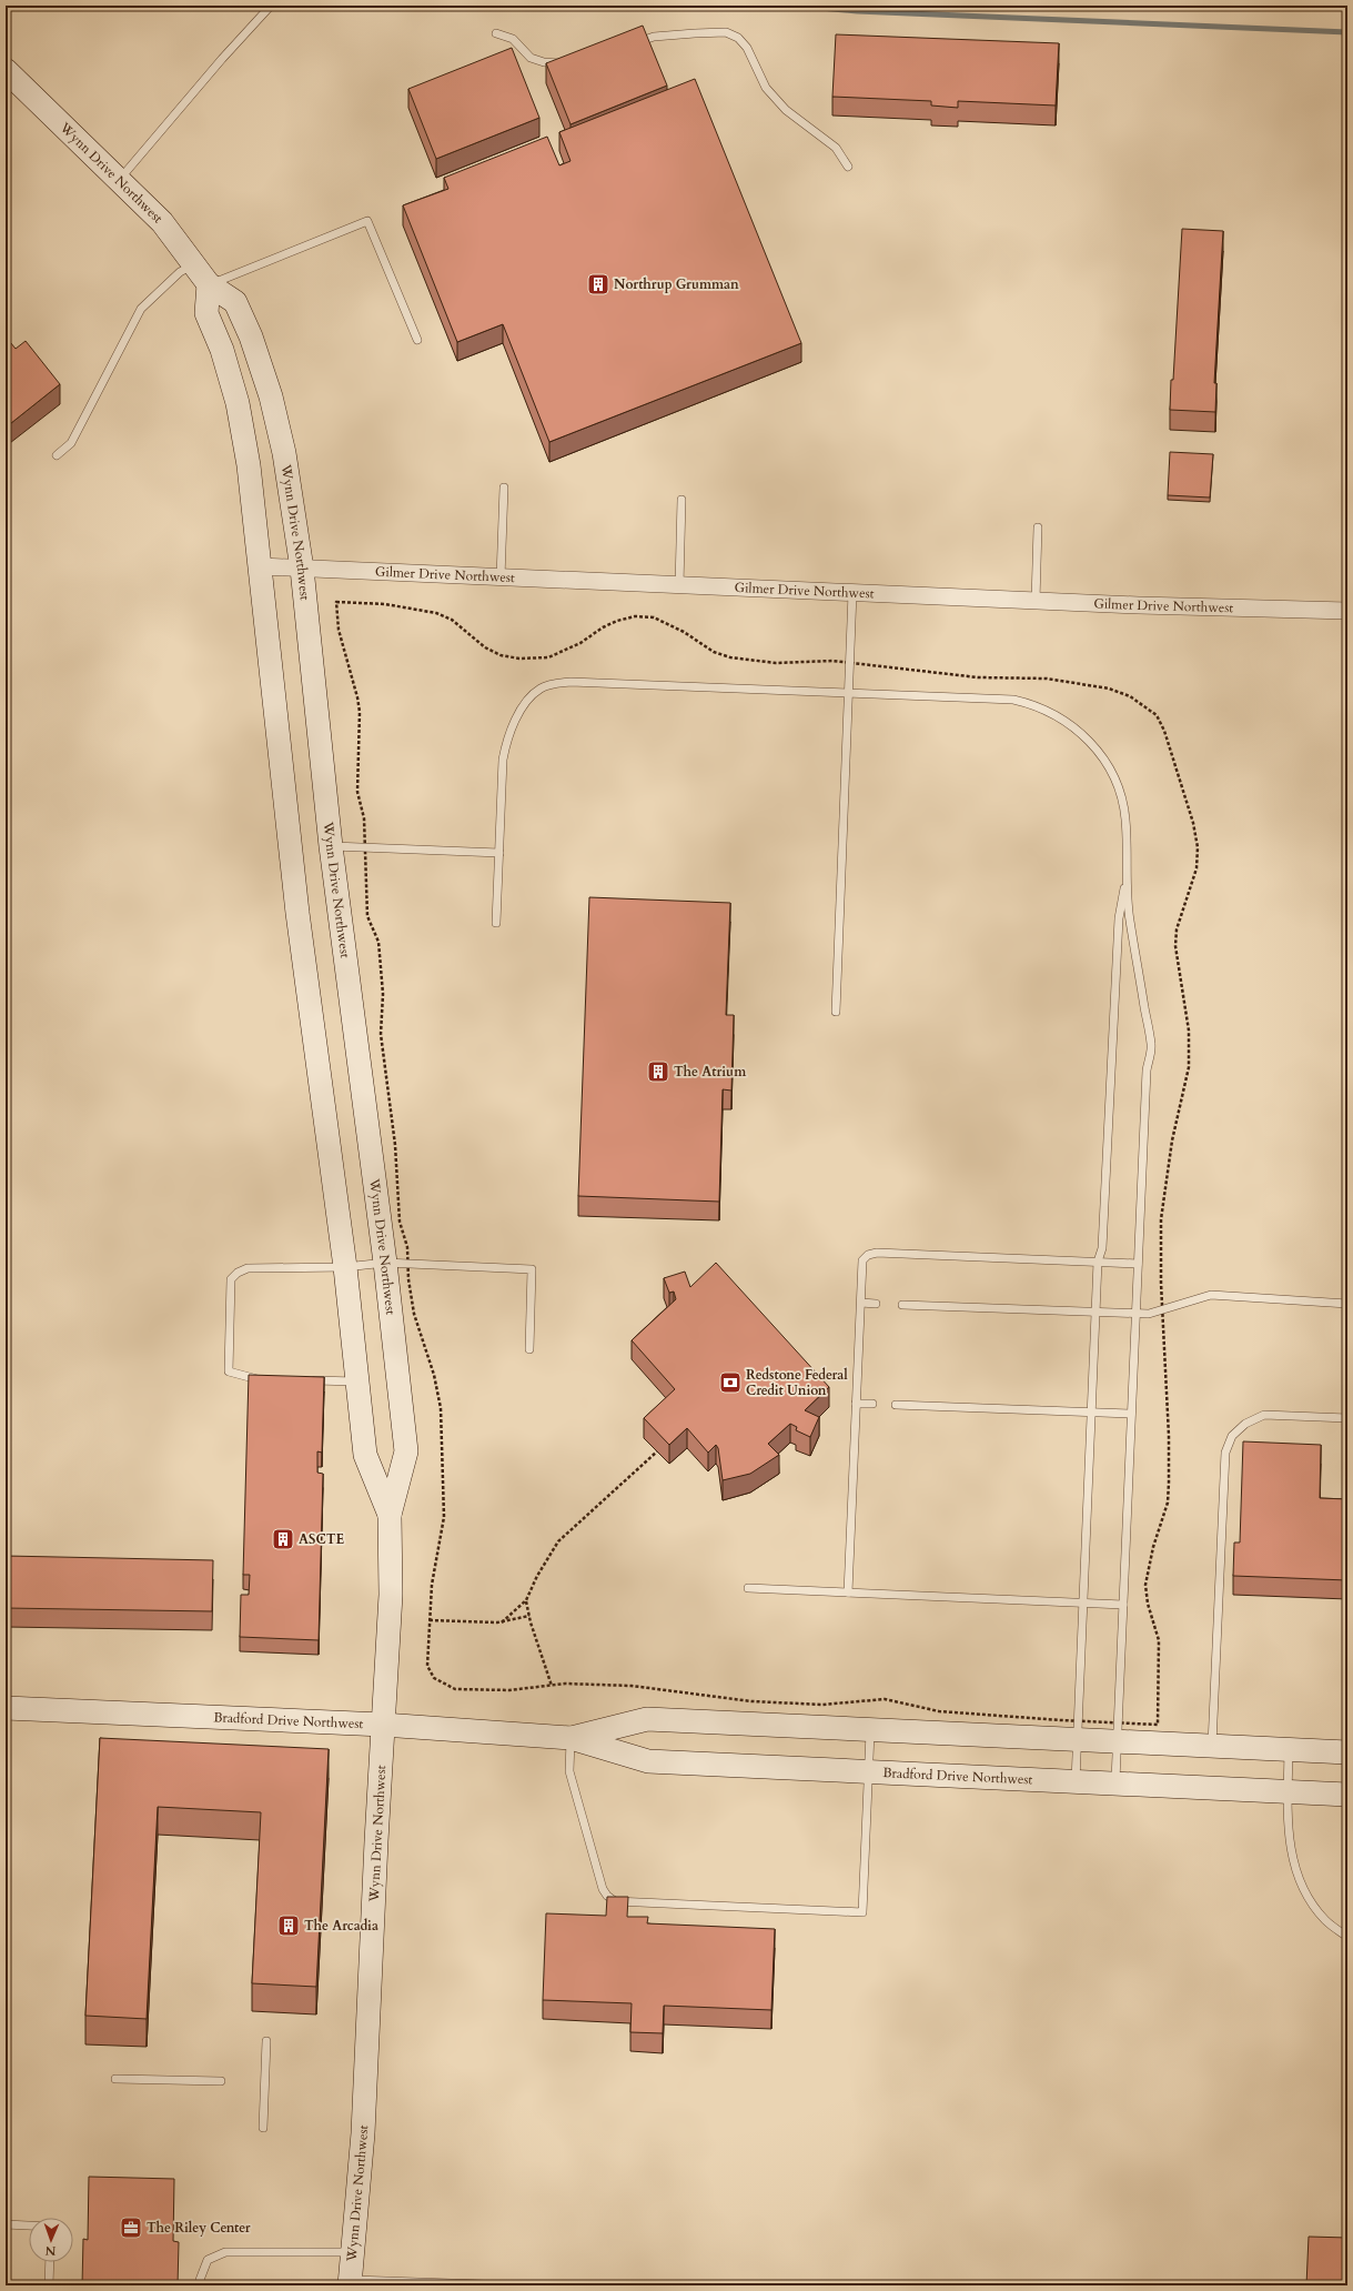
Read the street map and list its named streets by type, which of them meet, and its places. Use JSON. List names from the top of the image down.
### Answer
{
  "streets": {
    "street": ["Wynn Drive Northwest", "Gilmer Drive Northwest", "Bradford Drive Northwest"]
  },
  "crossings": [
    ["Wynn Drive Northwest", "Gilmer Drive Northwest"],
    ["Wynn Drive Northwest", "Bradford Drive Northwest"]
  ],
  "places": {
    "building": [
      "Northrup Grumman",
      "The Atrium",
      "ASCTE",
      "The Arcadia"
    ],
    "bank": ["Redstone Federal Credit Union"],
    "office": ["The Riley Center"]
  },
  "north": "bottom"
}
